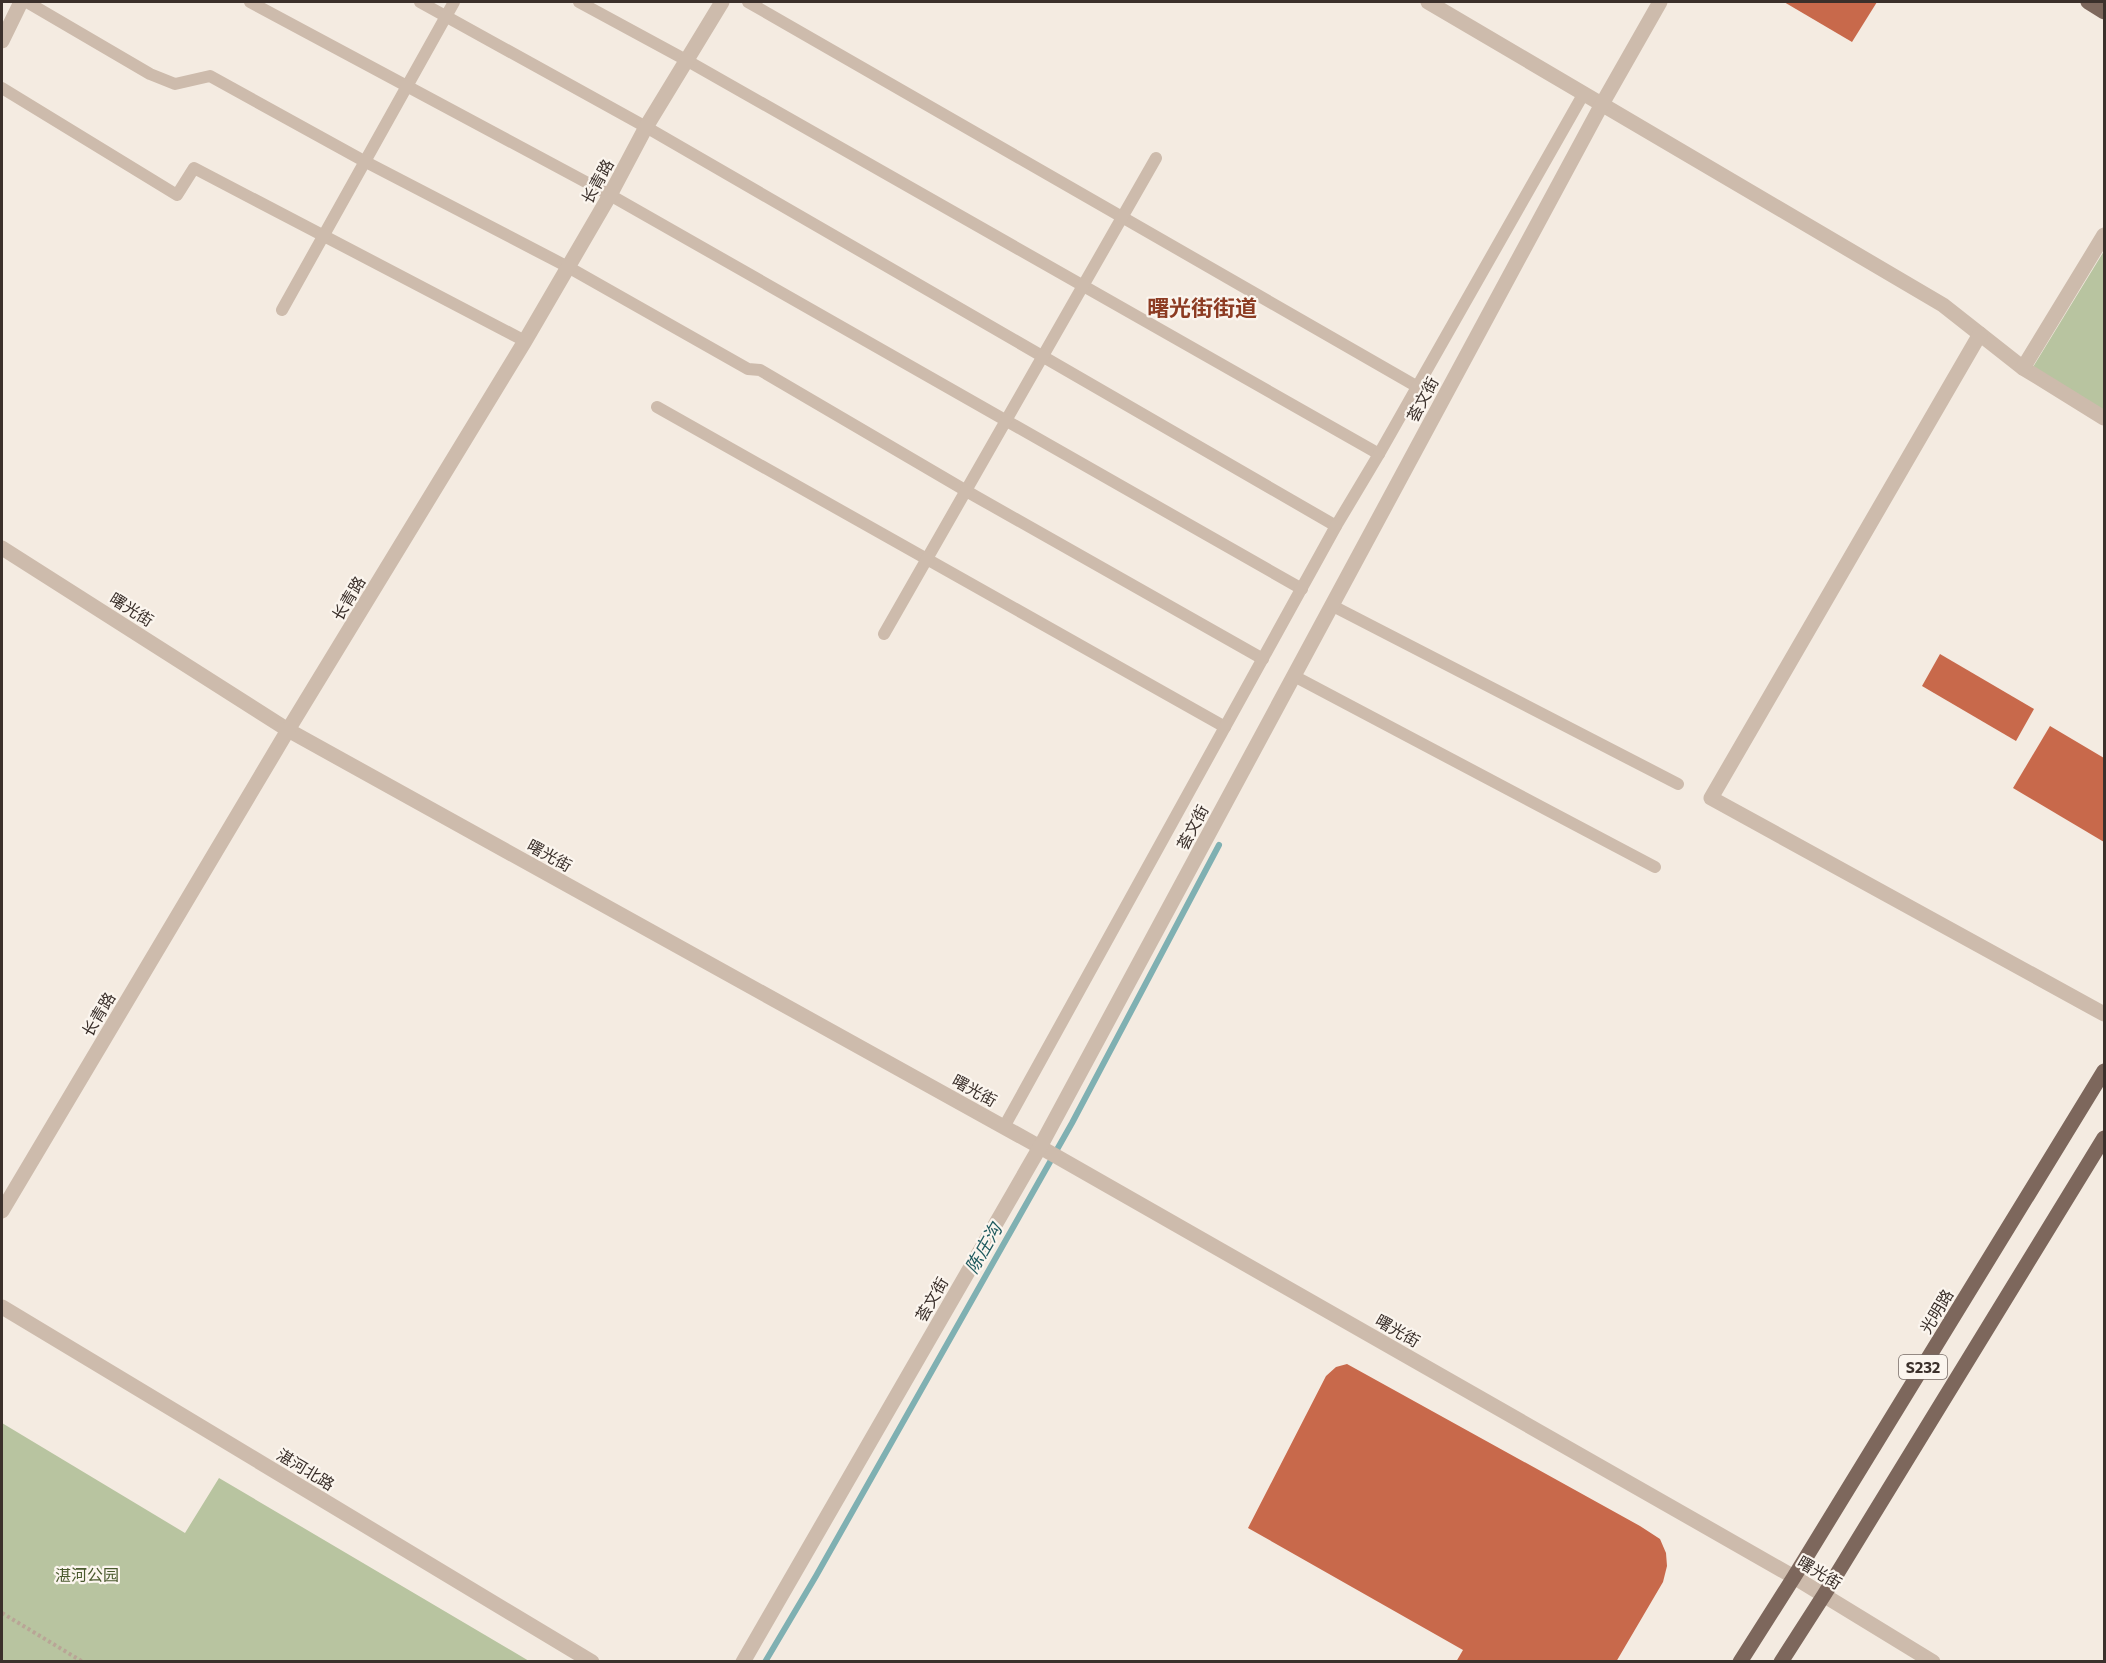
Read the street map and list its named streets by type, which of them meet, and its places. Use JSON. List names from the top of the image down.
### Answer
{
  "streets": {
    "main road": ["光明路", "S232"],
    "street": [
      "长青路",
      "荟文街",
      "曙光街",
      "湛河北路"
    ]
  },
  "crossings": [
    ["长青路", "曙光街"],
    ["荟文街", "曙光街"],
    ["曙光街", "光明路"],
    ["曙光街", "S232"]
  ],
  "districts": ["曙光街街道"],
  "water": ["陈庄沟"],
  "parks": ["湛河公园"]
}
